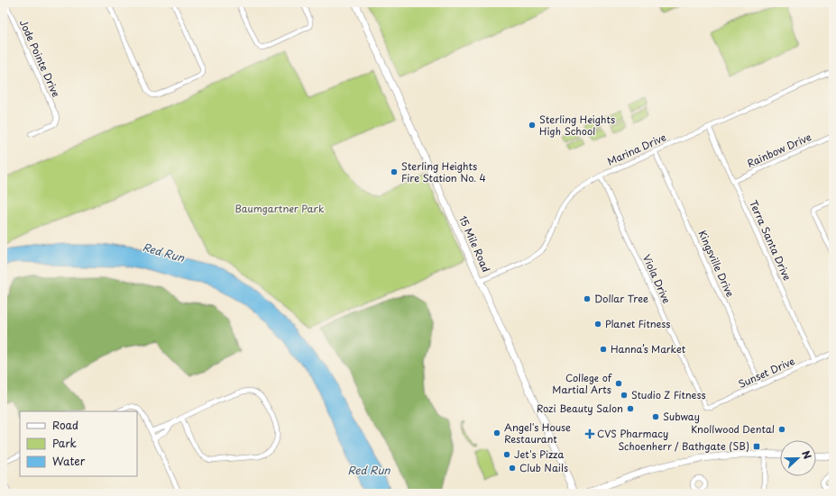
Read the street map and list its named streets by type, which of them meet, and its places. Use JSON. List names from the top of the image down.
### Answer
{
  "streets": {
    "main road": ["15 Mile Road"],
    "street": [
      "Jode Pointe Drive",
      "Marina Drive",
      "Rainbow Drive",
      "Terra Santa Drive",
      "Kingsville Drive",
      "Viola Drive",
      "Sunset Drive"
    ]
  },
  "crossings": [
    ["Marina Drive", "Terra Santa Drive"],
    ["Marina Drive", "15 Mile Road"],
    ["Marina Drive", "Kingsville Drive"],
    ["Marina Drive", "Viola Drive"],
    ["Rainbow Drive", "Terra Santa Drive"],
    ["Terra Santa Drive", "Sunset Drive"],
    ["Kingsville Drive", "Sunset Drive"],
    ["Viola Drive", "Sunset Drive"]
  ],
  "water": ["Red Run"],
  "parks": ["Baumgartner Park"],
  "places": {
    "other": [
      "Sterling Heights High School",
      "Sterling Heights Fire Station No. 4",
      "Dollar Tree",
      "Planet Fitness",
      "Hanna’s Market",
      "College of Martial Arts",
      "Studio Z Fitness",
      "Rozi Beauty Salon",
      "Subway",
      "Knollwood Dental",
      "Angel's House Restaurant",
      "Jet's Pizza",
      "Club Nails"
    ],
    "health": ["CVS Pharmacy"],
    "transit": ["Schoenherr / Bathgate (SB)"]
  },
  "legend": ["Road", "Park", "Water"],
  "north": "right"
}
